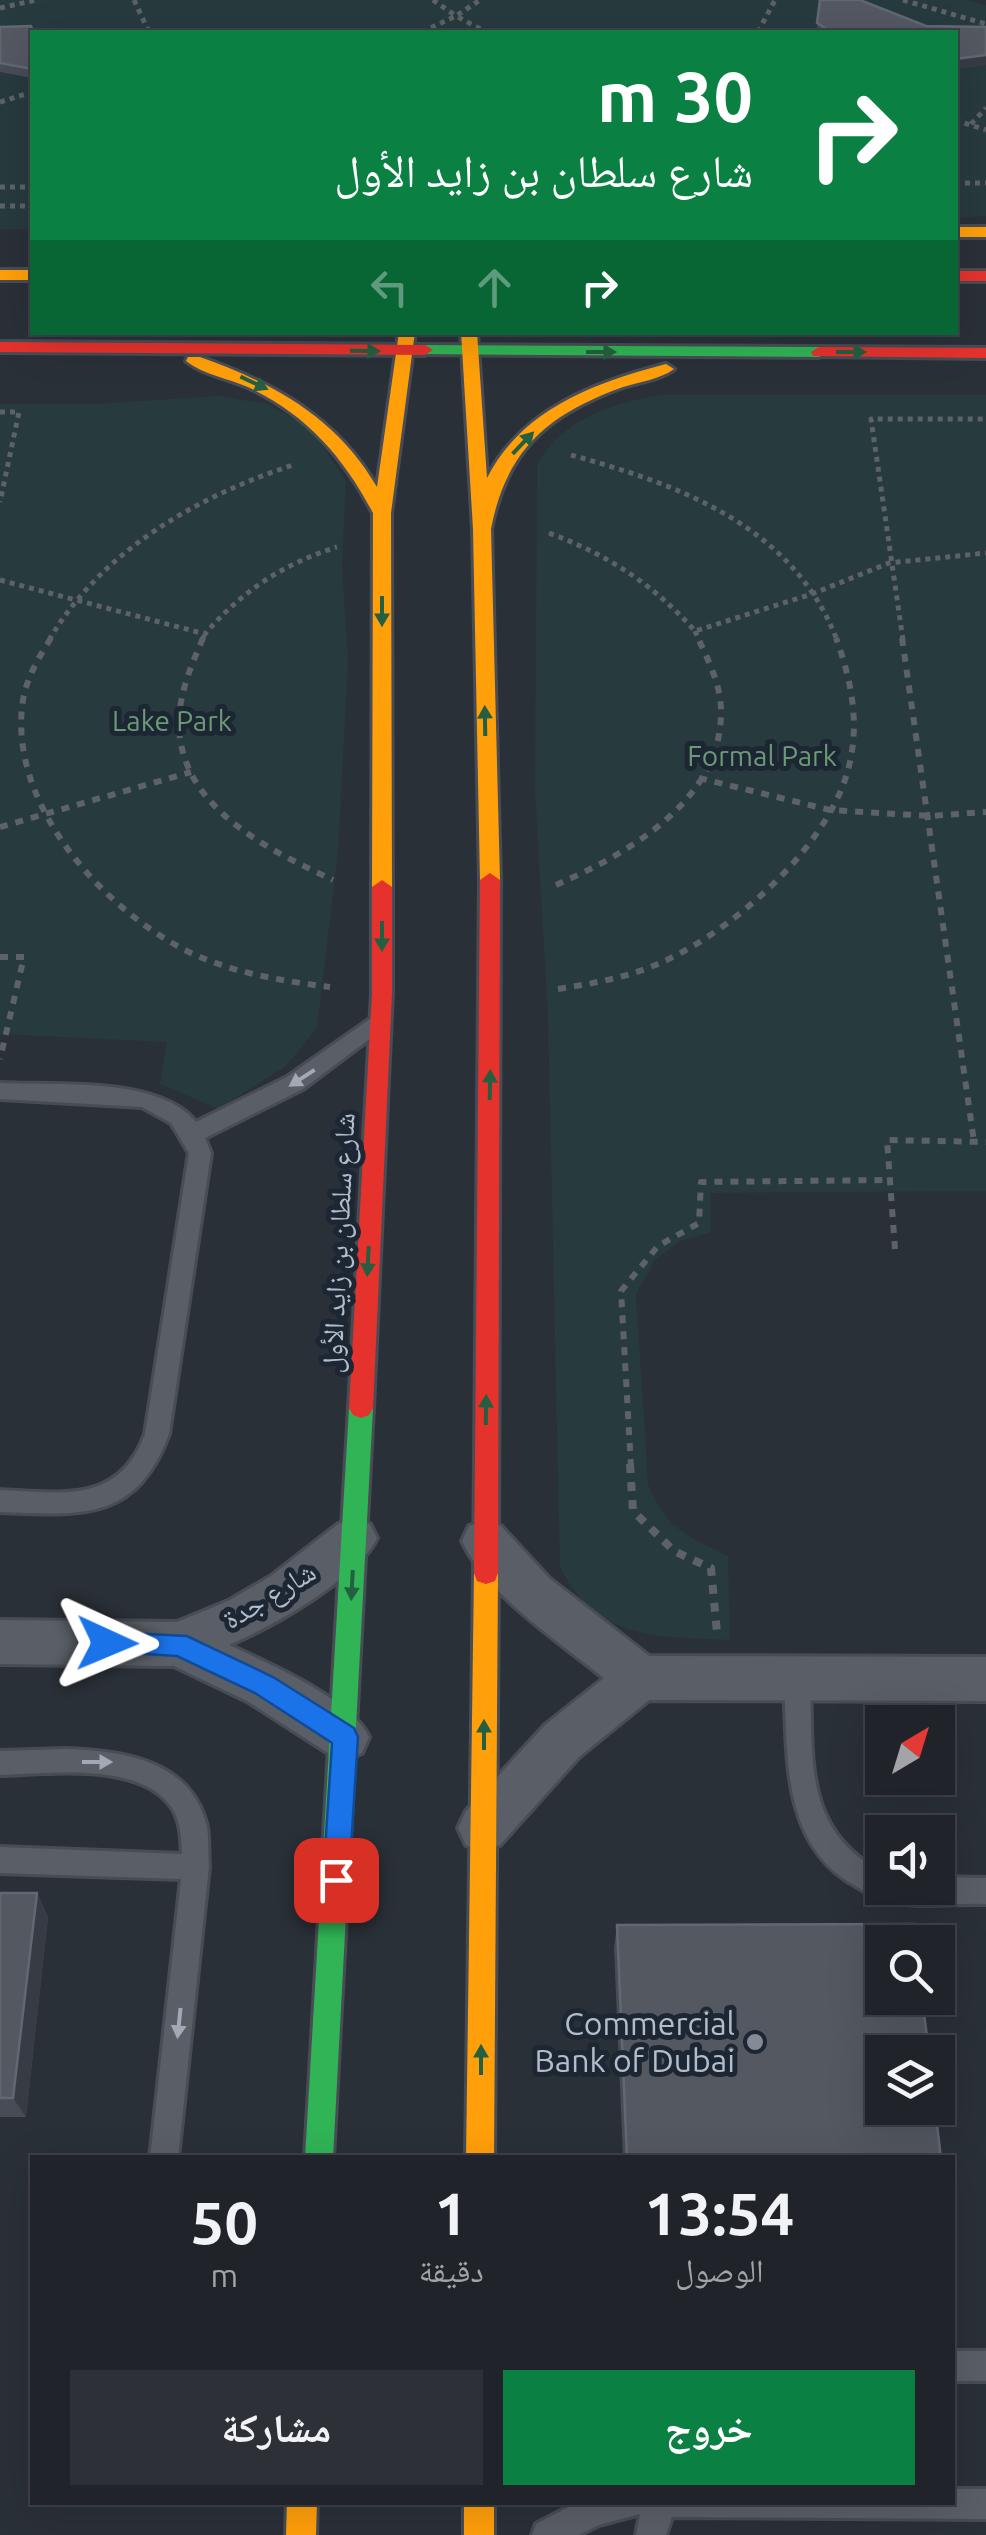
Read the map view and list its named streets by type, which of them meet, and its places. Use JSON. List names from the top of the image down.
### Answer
{
  "streets": {
    "main road": ["شارع سلطان بن زايد الأول"],
    "street": ["شارع جدة"]
  },
  "crossings": [
    ["شارع سلطان بن زايد الأول", "شارع جدة"]
  ],
  "parks": ["Lake Park", "Formal Park"],
  "places": ["Commercial Bank of Dubai"],
  "north": "top right",
  "page": {
    "turn": ["30 m", "شارع سلطان بن زايد الأول"],
    "eta": [
      "13:54",
      "الوصول",
      "1",
      "دقيقة",
      "50",
      "m"
    ],
    "buttons": ["خروج", "مشاركة"]
  }
}
